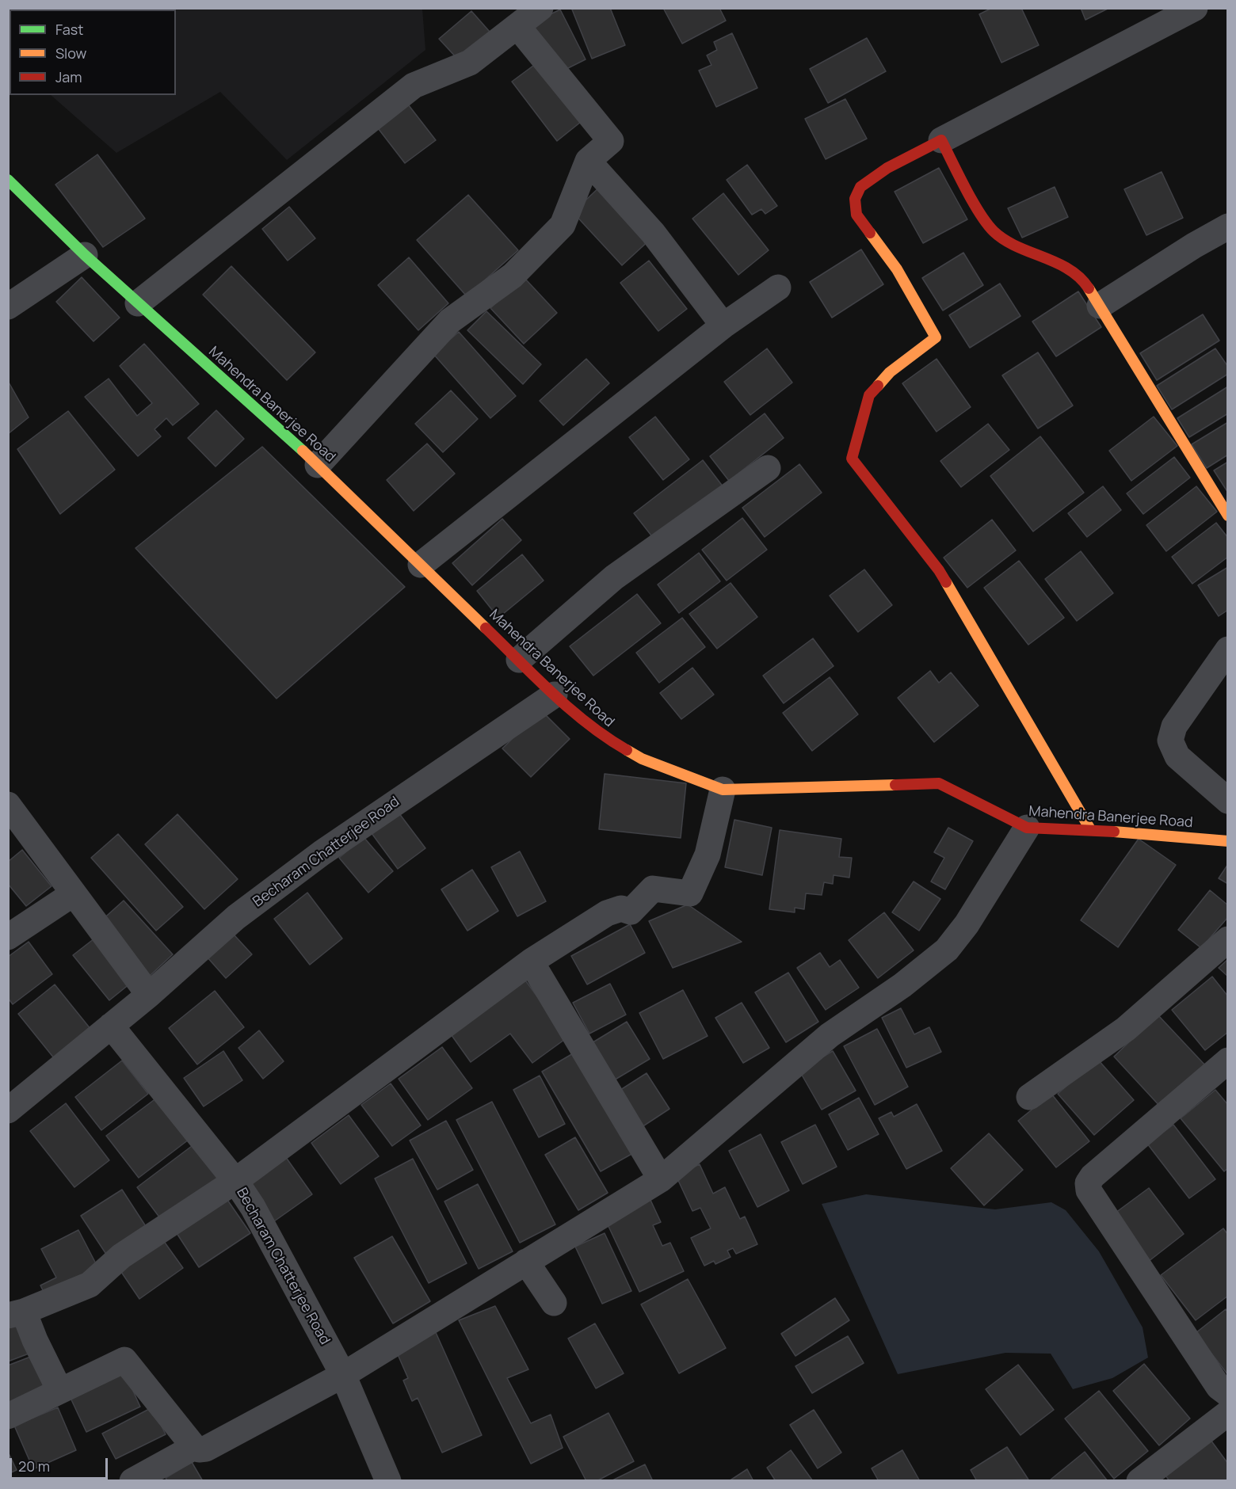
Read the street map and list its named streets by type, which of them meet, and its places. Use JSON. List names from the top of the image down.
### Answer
{
  "streets": {
    "street": ["Mahendra Banerjee Road", "Becharam Chatterjee Road"]
  },
  "crossings": [
    ["Mahendra Banerjee Road", "Becharam Chatterjee Road"]
  ],
  "legend": ["Fast", "Slow", "Jam"],
  "scale_bar": "20 m"
}
